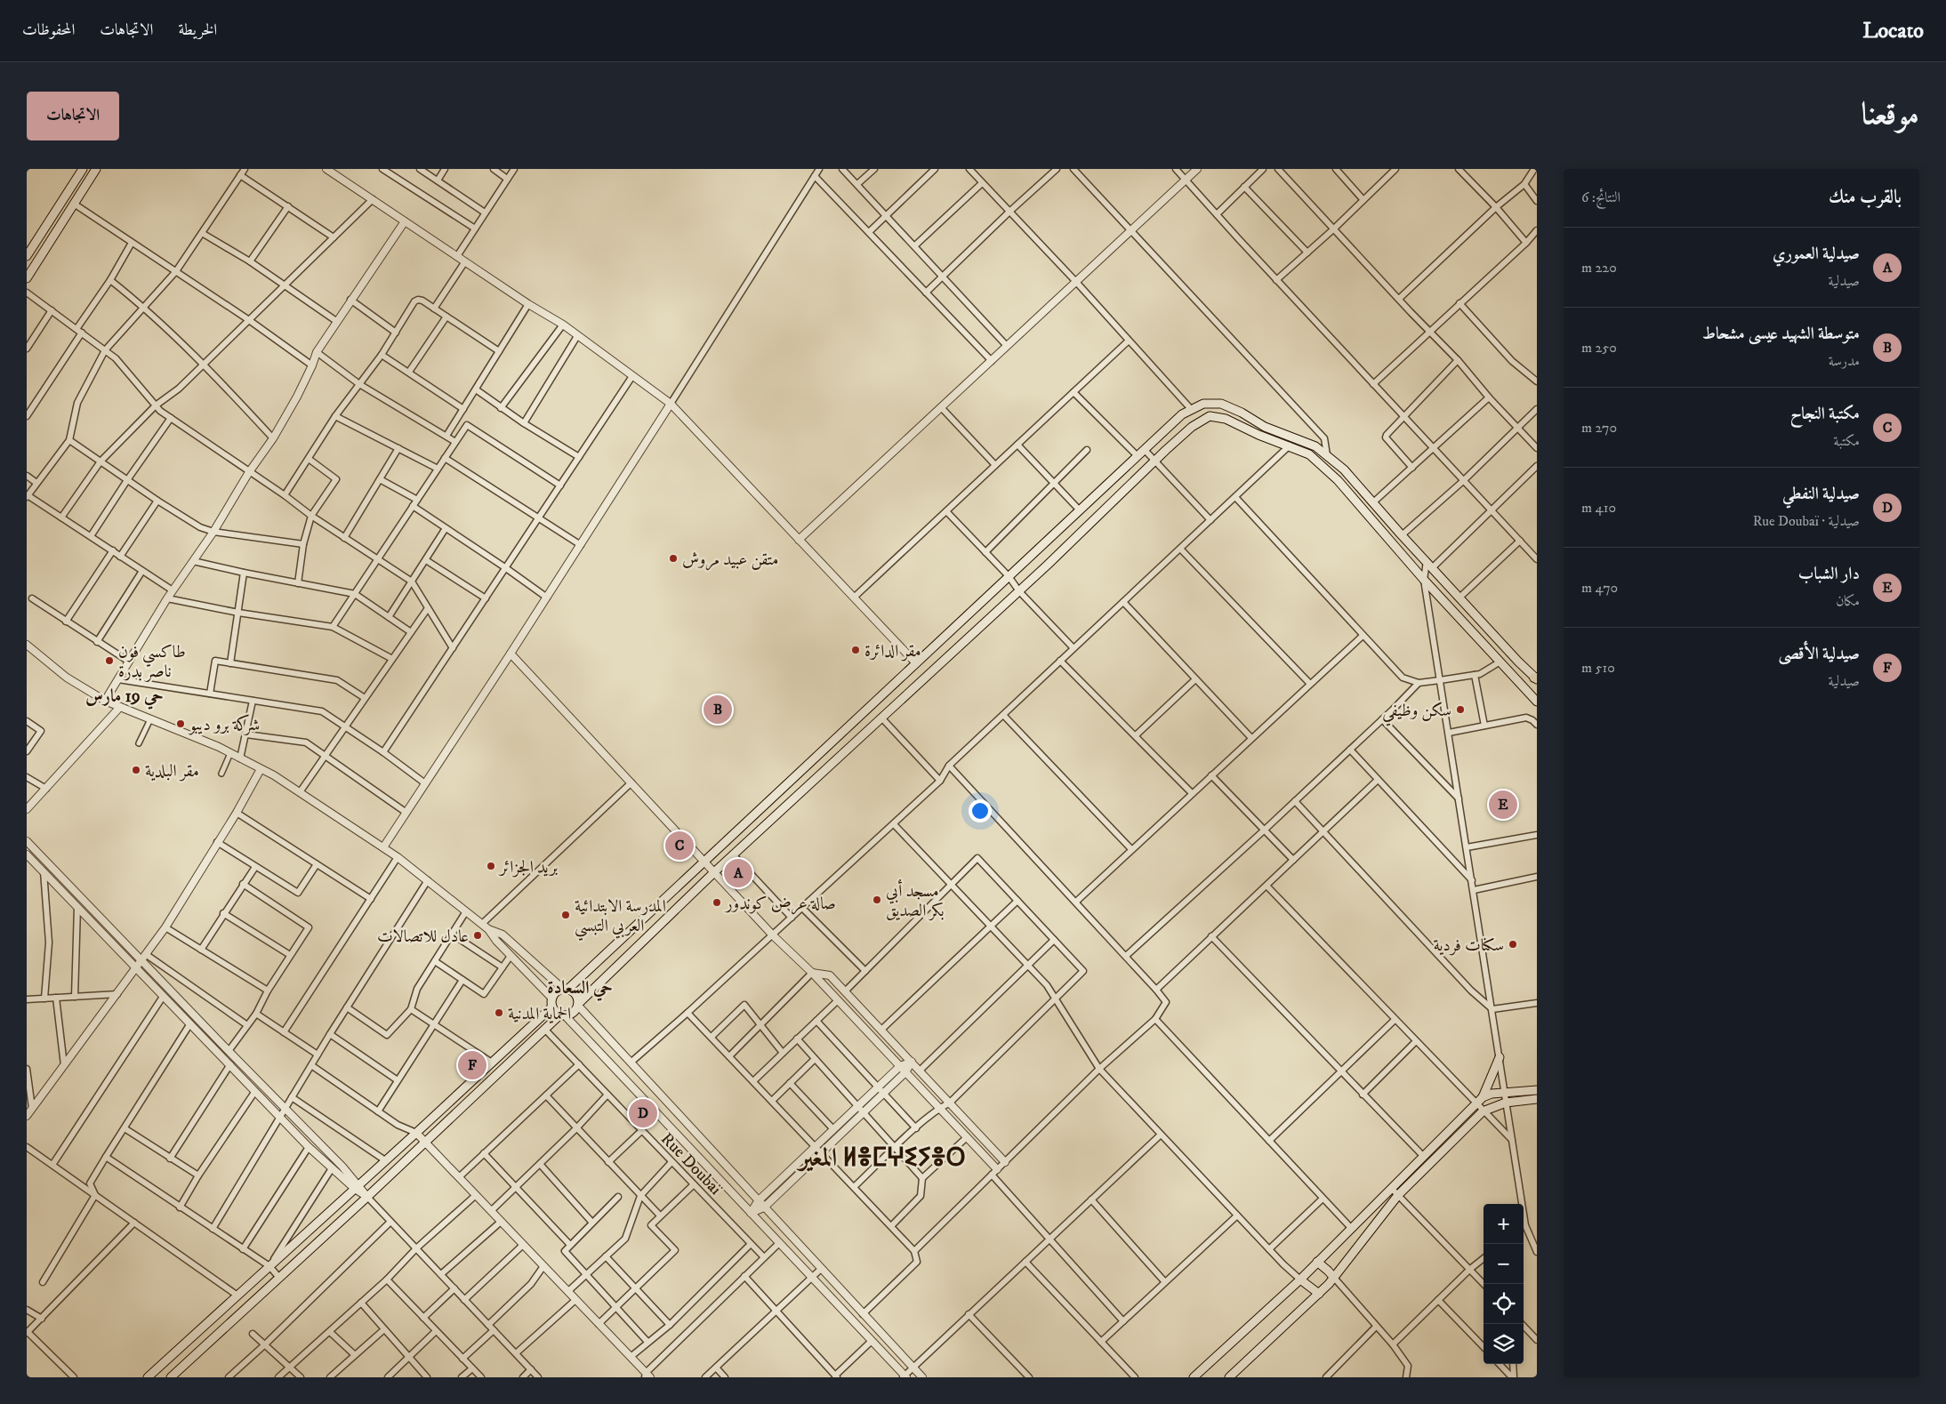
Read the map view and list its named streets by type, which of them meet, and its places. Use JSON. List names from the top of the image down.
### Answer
{
  "streets": {
    "street": ["Rue Doubaï"]
  },
  "districts": ["حي 19 مارس", "حي السعادة", "المغير ⵍⴻⵎⵖⵉⵢⴻⵔ"],
  "places": [
    "متقن عبيد مروش",
    "مقر الدائرة",
    "طاكسي فون ناصر بدرة",
    "سكن وظيفي",
    "شركة برو ديبو",
    "مقر البلدية",
    "بريد الجزائر",
    "مسجد أبي بكر الصديق",
    "صالة عرض كوندور",
    "المدرسة الابتدائية العربي التبسي",
    "عادل للاتصالات",
    "سكنات فردية",
    "الحماية المدنية"
  ],
  "page": {
    "header": "Locato",
    "nav": ["الخريطة", "الاتجاهات", "المحفوظات"],
    "title": "موقعنا",
    "buttons": "الاتجاهات",
    "heading": ["بالقرب منك", "النتائج: 6"],
    "list": [
      {
        "mark": "A",
        "name": "صيدلية العموري",
        "note": "صيدلية",
        "value": "220 m"
      },
      {
        "mark": "B",
        "name": "متوسطة الشهيد عيسى مشحاط",
        "note": "مدرسة",
        "value": "250 m"
      },
      {
        "mark": "C",
        "name": "مكتبة النجاح",
        "note": "مكتبة",
        "value": "270 m"
      },
      {
        "mark": "D",
        "name": "صيدلية النفطي",
        "note": "صيدلية · Rue Doubaï",
        "value": "410 m"
      },
      {
        "mark": "E",
        "name": "دار الشباب",
        "note": "مكان",
        "value": "470 m"
      },
      {
        "mark": "F",
        "name": "صيدلية الأقصى",
        "note": "صيدلية",
        "value": "510 m"
      }
    ],
    "pins": [
      "B",
      "E",
      "C",
      "A",
      "F",
      "D"
    ],
    "map_buttons": ["+", "−"]
  }
}
